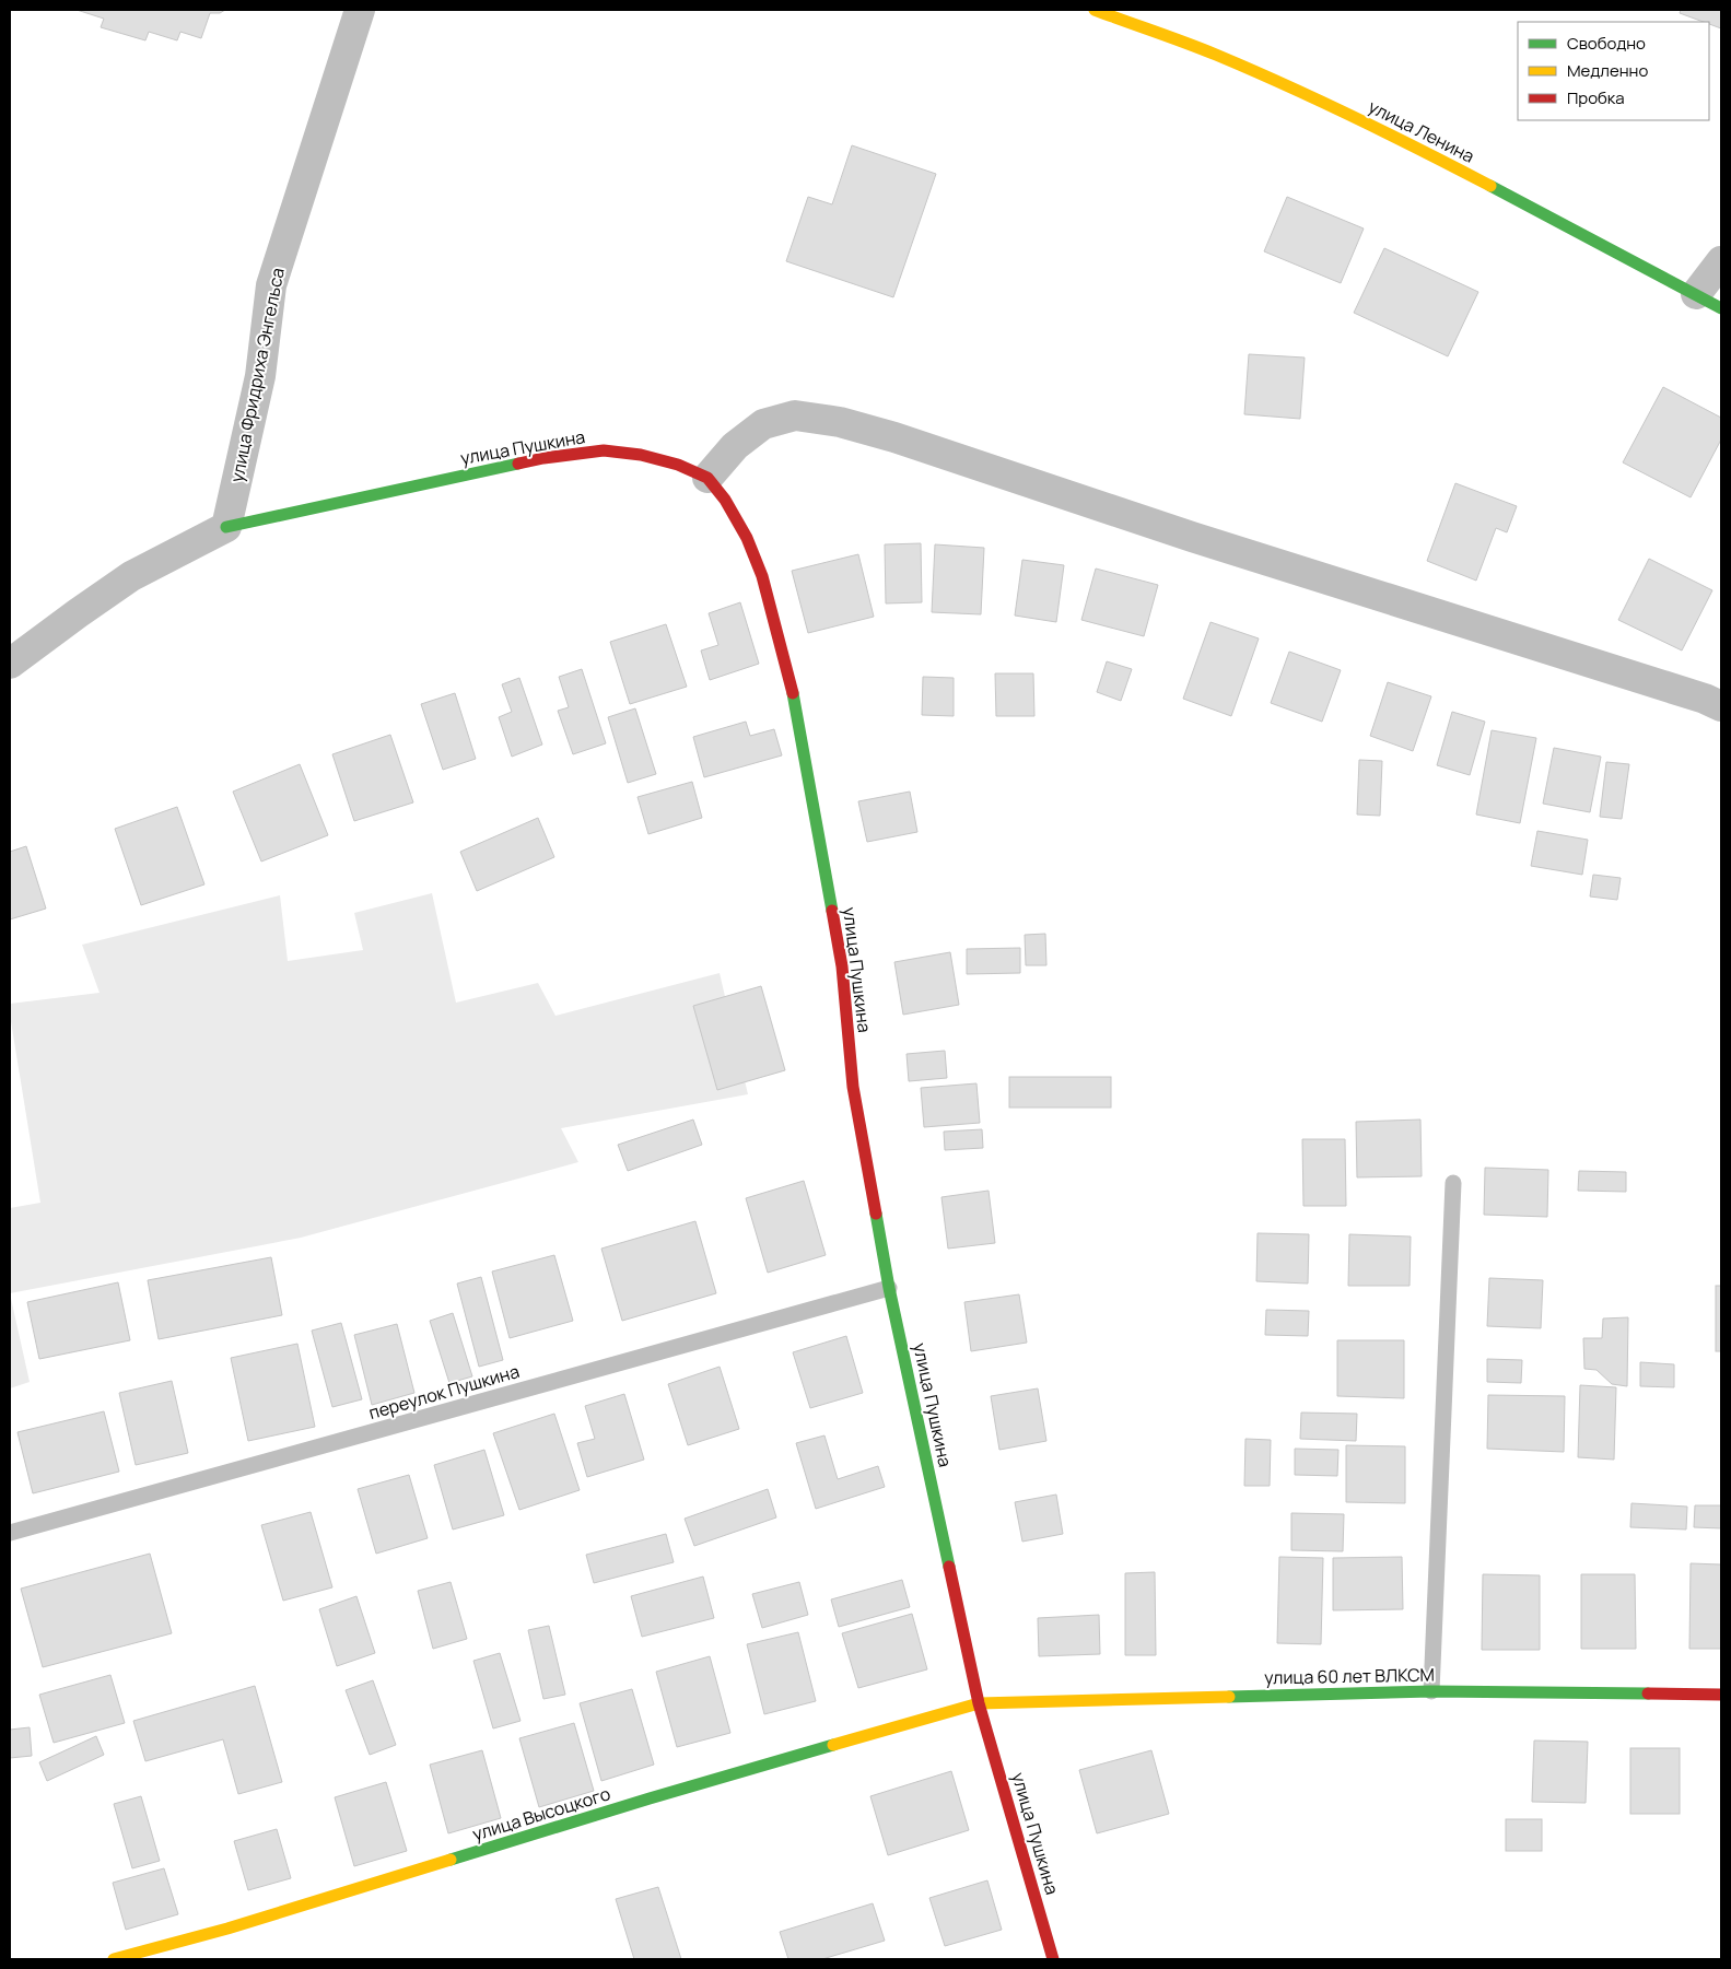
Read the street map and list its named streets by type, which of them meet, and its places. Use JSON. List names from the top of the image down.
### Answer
{
  "streets": {
    "street": [
      "улица Ленина",
      "улица Фридриха Энгельса",
      "улица Пушкина",
      "улица 60 лет ВЛКСМ",
      "улица Высоцкого"
    ],
    "lane": ["переулок Пушкина"]
  },
  "crossings": [
    ["улица Фридриха Энгельса", "улица Пушкина"],
    ["улица Пушкина", "переулок Пушкина"],
    ["улица Пушкина", "улица 60 лет ВЛКСМ"],
    ["улица Пушкина", "улица Высоцкого"],
    ["улица 60 лет ВЛКСМ", "улица Высоцкого"]
  ],
  "legend": ["Свободно", "Медленно", "Пробка"]
}
